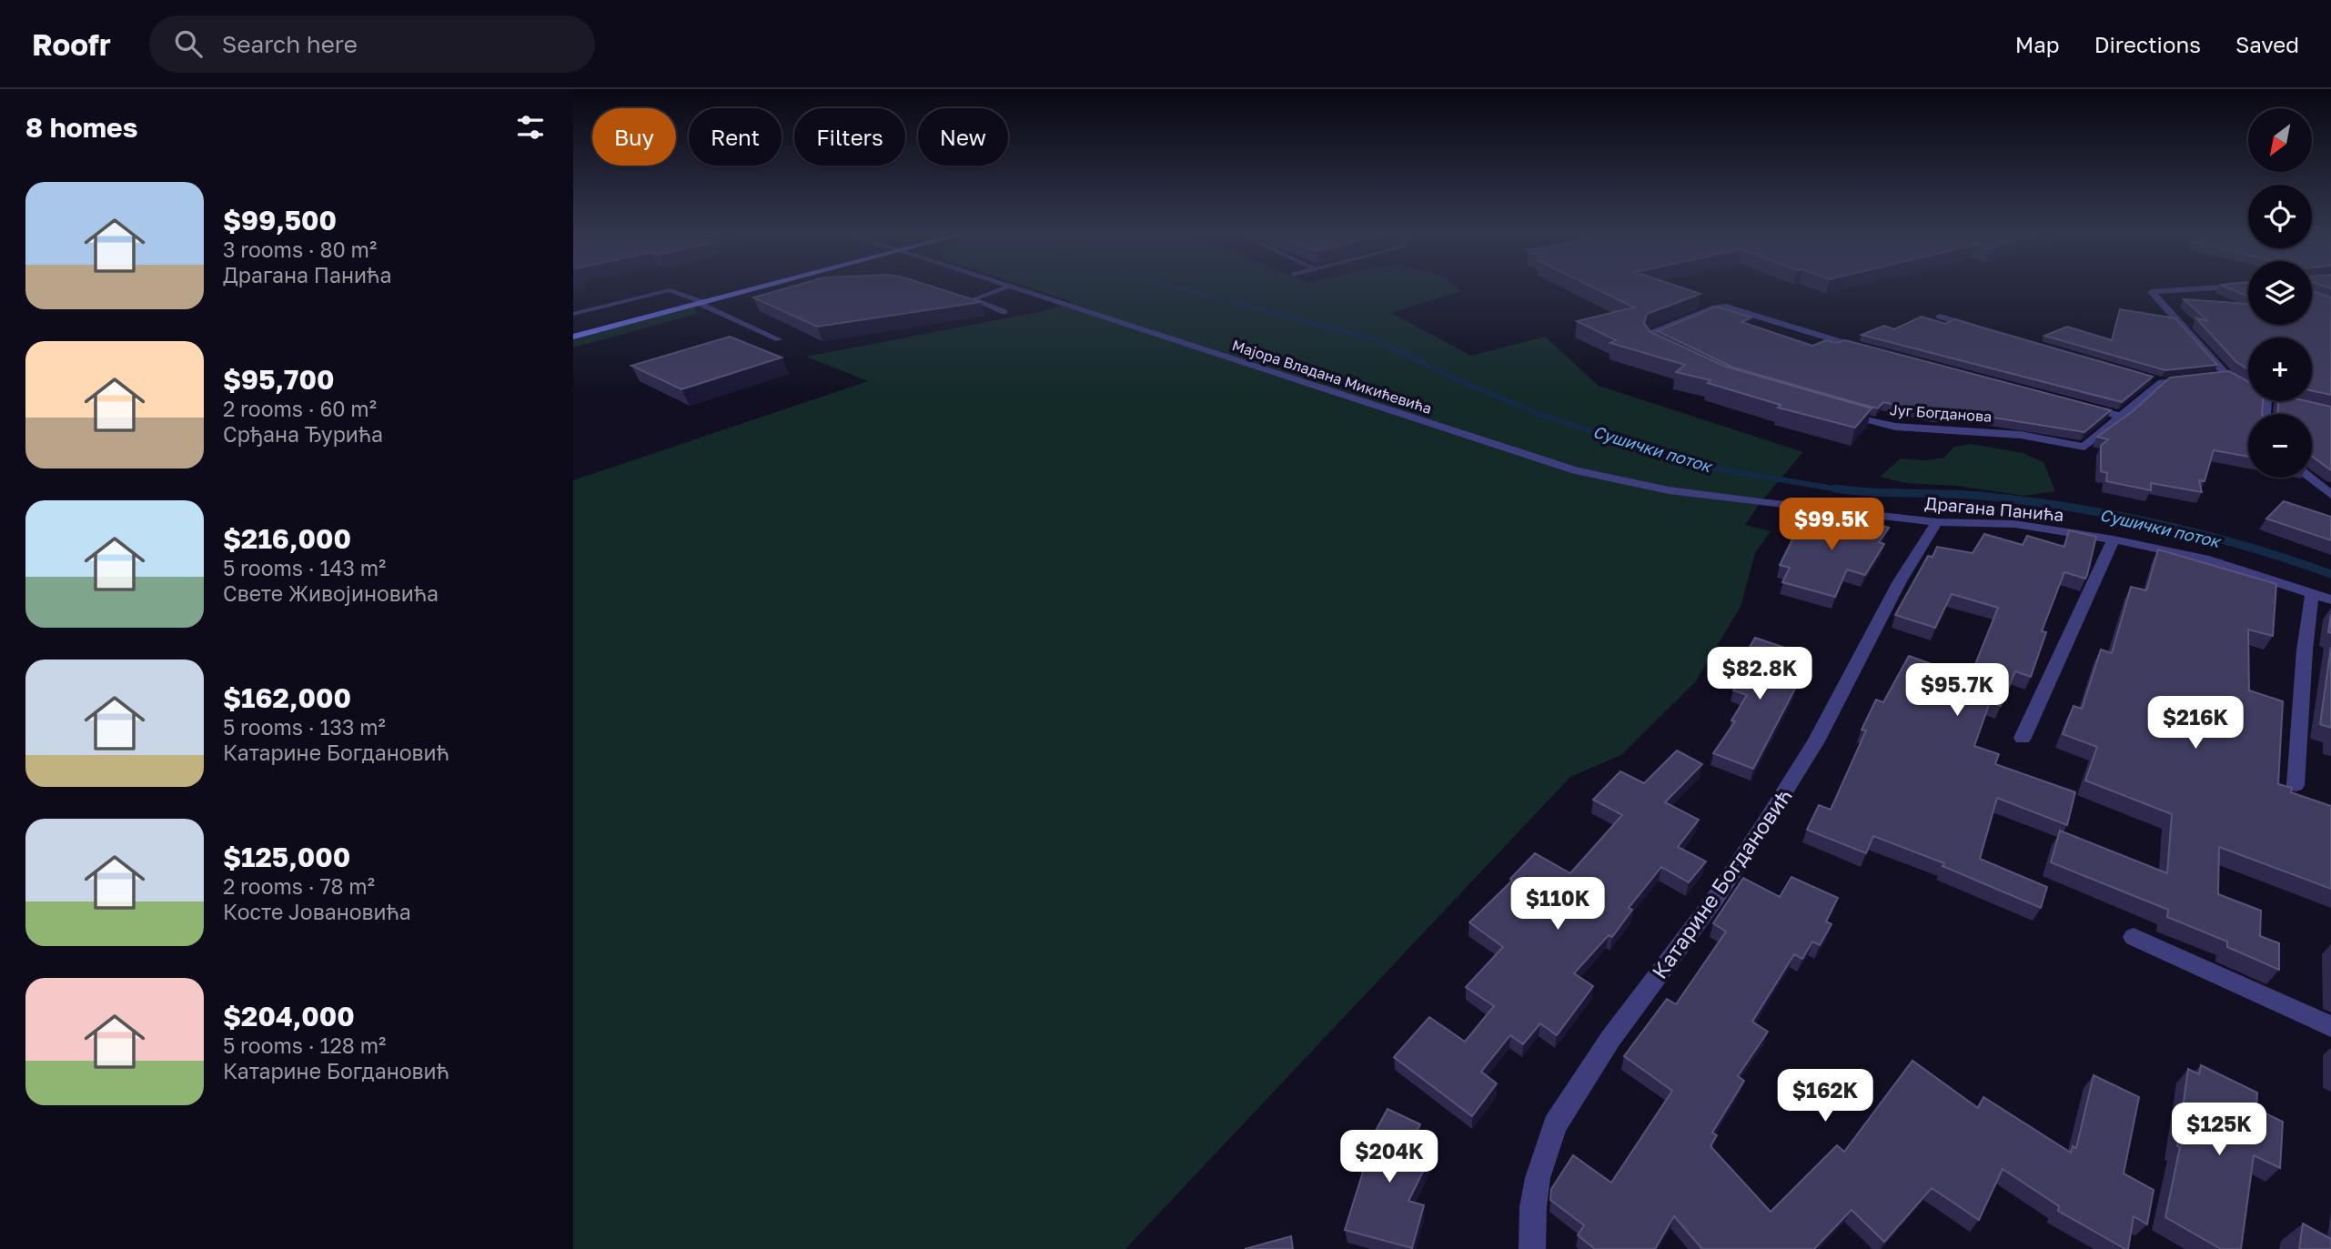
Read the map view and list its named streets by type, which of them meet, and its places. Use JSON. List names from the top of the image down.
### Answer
{
  "streets": {
    "street": [
      "Мајора Владана Микићевића",
      "Југ Богданова",
      "Драгана Панића",
      "Катарине Богдановић"
    ]
  },
  "crossings": [
    ["Мајора Владана Микићевића", "Драгана Панића"],
    ["Драгана Панића", "Катарине Богдановић"]
  ],
  "water": ["Сушички поток"],
  "north": "bottom left",
  "page": {
    "header": "Roofr",
    "search": "Search here",
    "nav": ["Map", "Directions", "Saved"],
    "heading": "8 homes",
    "map_buttons": ["+", "−"],
    "chip": [
      "Buy",
      "Rent",
      "Filters",
      "New"
    ],
    "list": [
      {
        "name": "$99,500",
        "note": "3 rooms · 80 m² · Драгана Панића"
      },
      {
        "name": "$95,700",
        "note": "2 rooms · 60 m² · Срђана Ђурића"
      },
      {
        "name": "$216,000",
        "note": "5 rooms · 143 m² · Свете Живојиновића"
      },
      {
        "name": "$162,000",
        "note": "5 rooms · 133 m² · Катарине Богдановић"
      },
      {
        "name": "$125,000",
        "note": "2 rooms · 78 m² · Косте Јовановића"
      },
      {
        "name": "$204,000",
        "note": "5 rooms · 128 m² · Катарине Богдановић"
      }
    ],
    "price": [
      "$99.5K",
      "$82.8K",
      "$95.7K",
      "$216K",
      "$110K",
      "$162K",
      "$125K",
      "$204K"
    ]
  }
}
